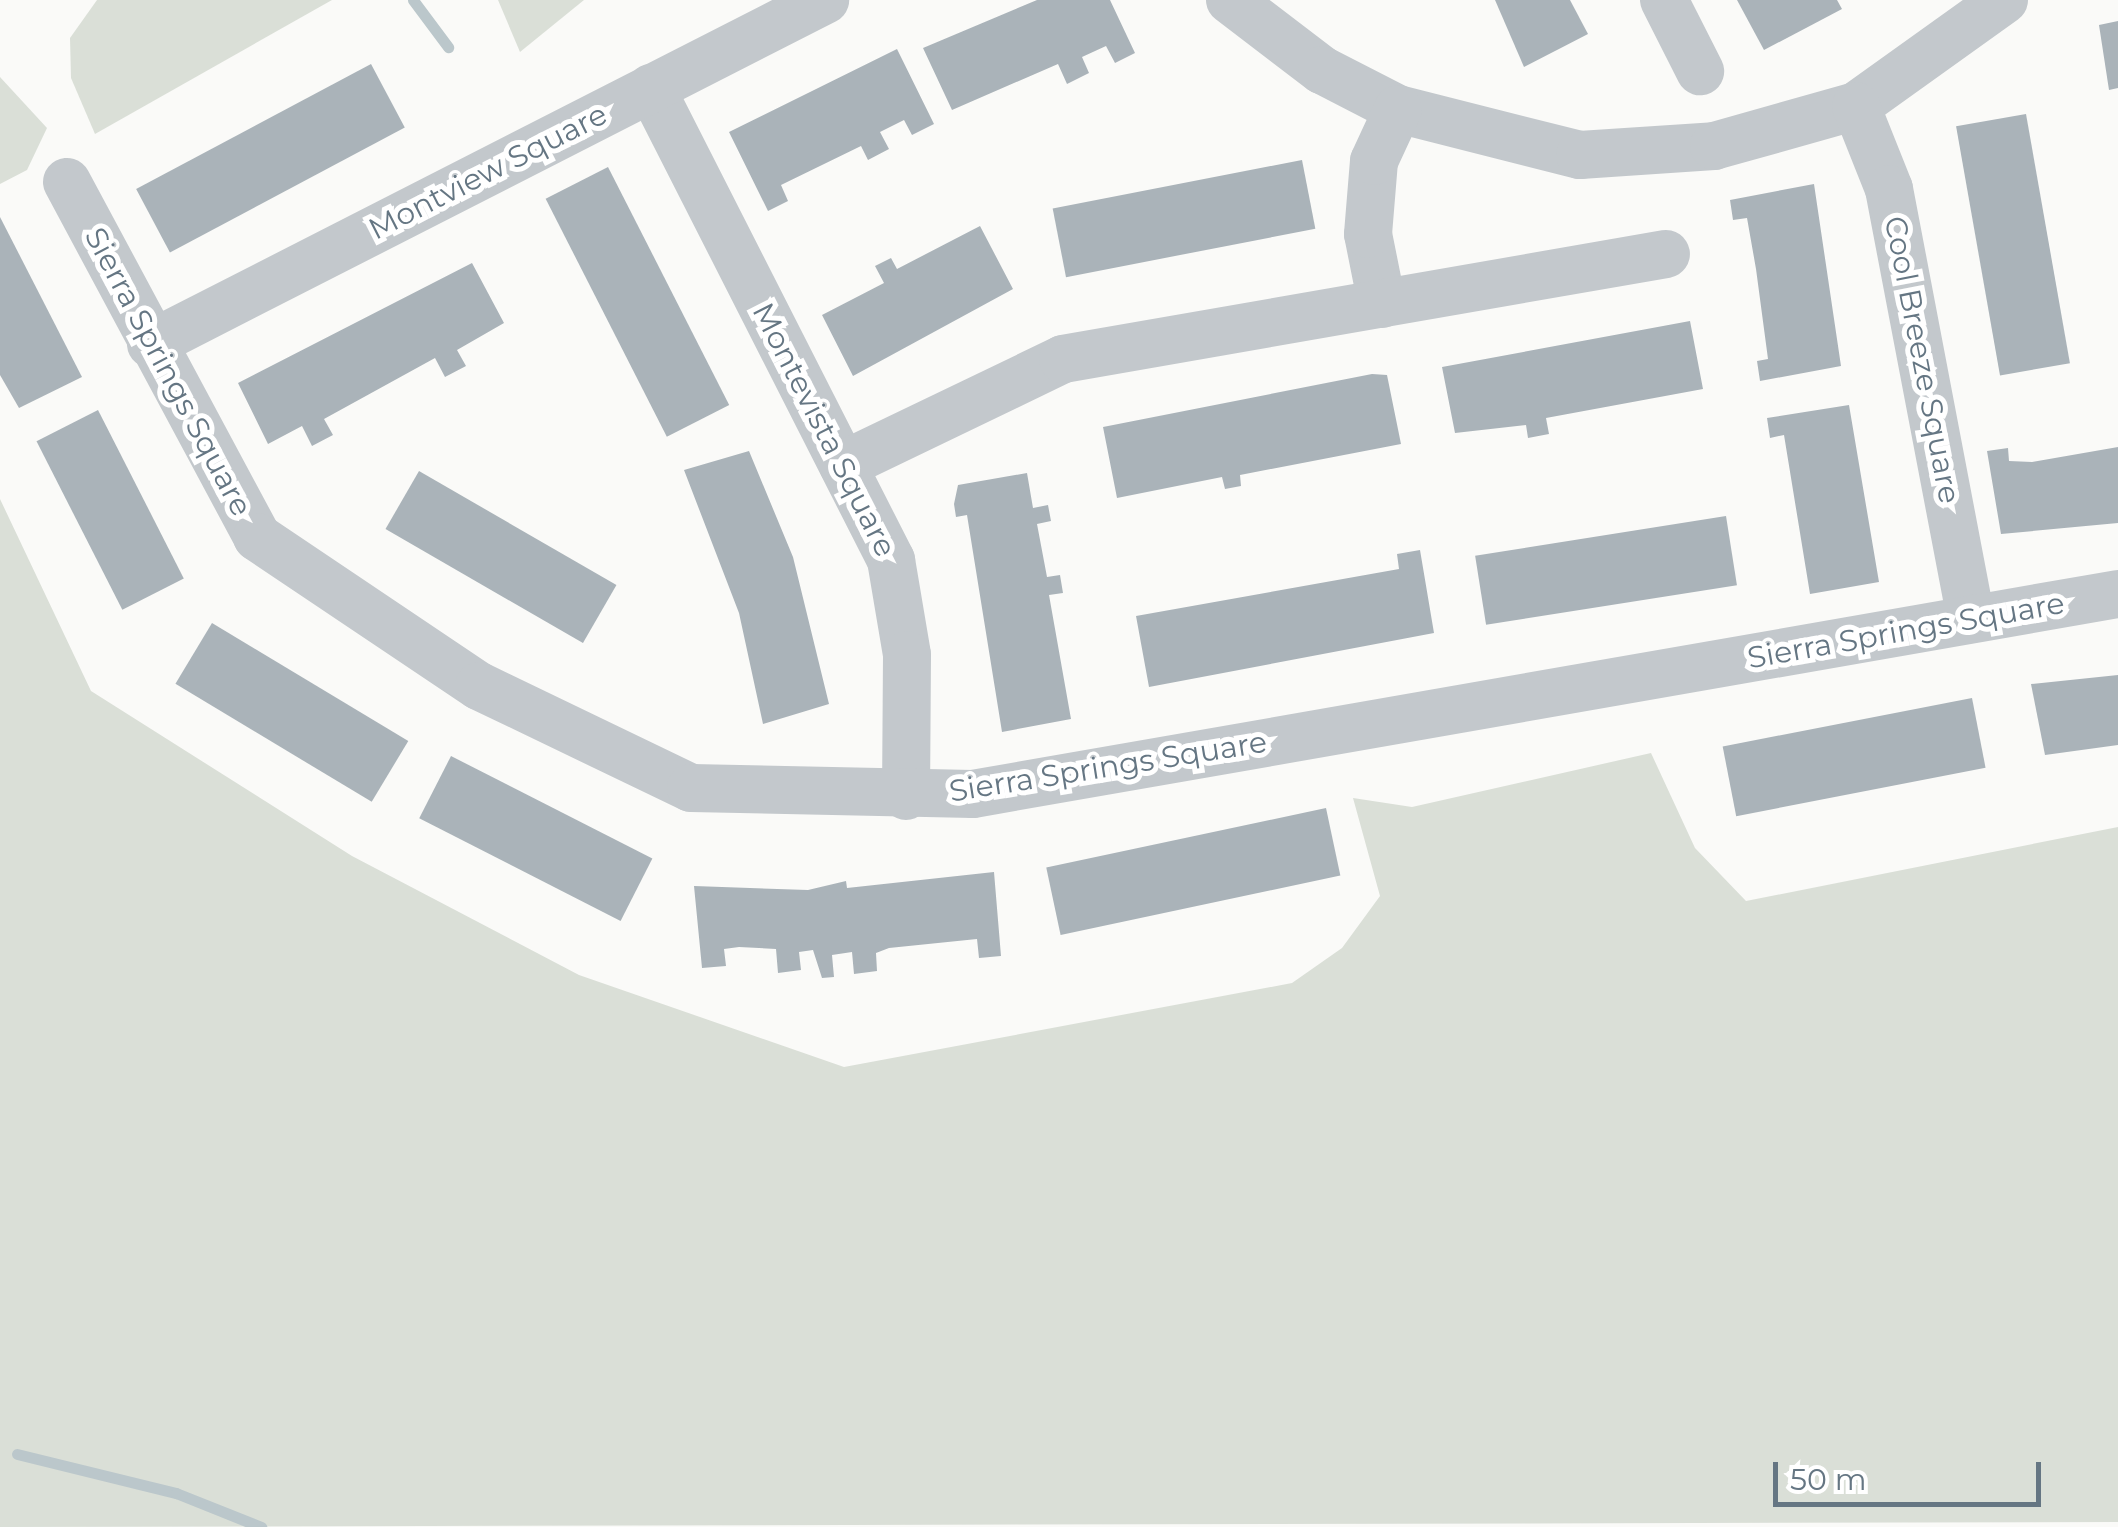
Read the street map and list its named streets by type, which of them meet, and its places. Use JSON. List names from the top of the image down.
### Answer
{
  "streets": {
    "street": [
      "Montview Square",
      "Cool Breeze Square",
      "Sierra Springs Square",
      "Montevista Square"
    ]
  },
  "crossings": [
    ["Montview Square", "Sierra Springs Square"],
    ["Montview Square", "Montevista Square"],
    ["Cool Breeze Square", "Sierra Springs Square"],
    ["Sierra Springs Square", "Montevista Square"]
  ],
  "scale_bar": "50 m"
}
